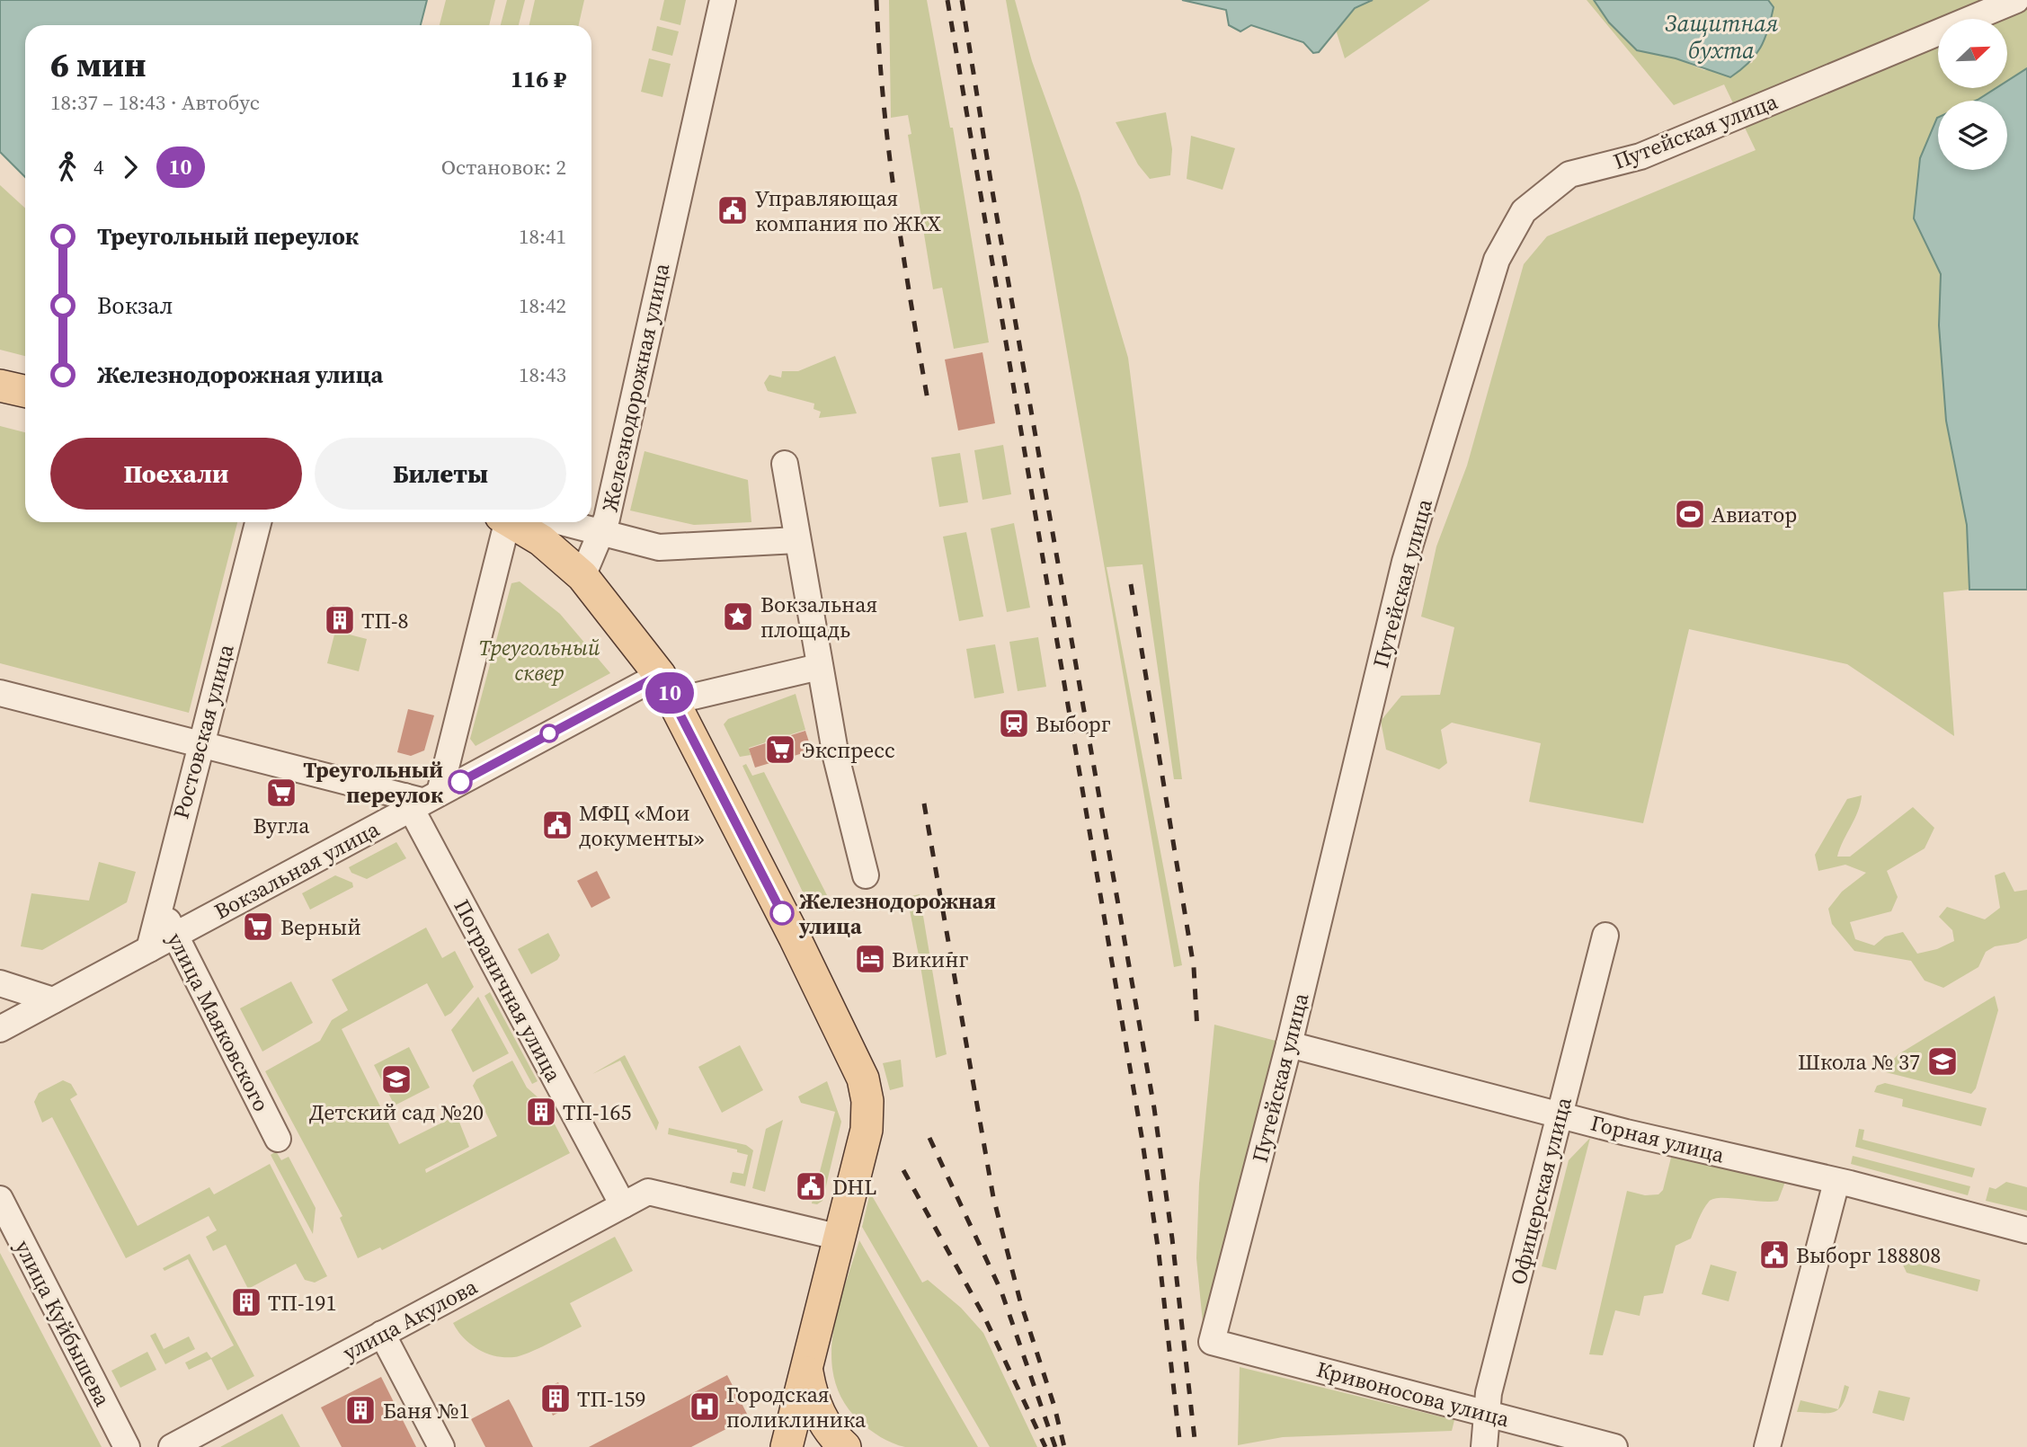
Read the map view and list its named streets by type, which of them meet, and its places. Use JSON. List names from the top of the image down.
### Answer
{
  "streets": {
    "street": [
      "Путейская улица",
      "Железнодорожная улица",
      "Ростовская улица",
      "Вокзальная улица",
      "Пограничная улица",
      "улица Маяковского",
      "Горная улица",
      "Офицерская улица",
      "улица Акулова",
      "улица Куйбышева",
      "Кривоносова улица"
    ]
  },
  "crossings": [
    ["Путейская улица", "Горная улица"],
    ["Путейская улица", "Кривоносова улица"],
    ["Ростовская улица", "Вокзальная улица"],
    ["Ростовская улица", "улица Маяковского"],
    ["Вокзальная улица", "Пограничная улица"],
    ["Вокзальная улица", "улица Маяковского"],
    ["Пограничная улица", "улица Акулова"],
    ["Горная улица", "Офицерская улица"],
    ["Офицерская улица", "Кривоносова улица"]
  ],
  "water": ["Защитная бухта"],
  "parks": ["Треугольный сквер"],
  "places": {
    "public building": [
      "Управляющая компания по ЖКХ",
      "МФЦ «Мои документы»",
      "DHL",
      "Выборг 188808"
    ],
    "sports": ["Авиатор"],
    "place": ["Вокзальная площадь"],
    "building": [
      "ТП-8",
      "ТП-165",
      "ТП-191",
      "ТП-159",
      "Баня №1"
    ],
    "station": ["Выборг"],
    "supermarket": ["Экспресс", "Вугла", "Верный"],
    "other": ["Треугольный переулок", "Железнодорожная улица"],
    "hotel": ["Викинг"],
    "school or university": ["Школа № 37", "Детский сад №20"],
    "hospital": ["Городская поликлиника"]
  },
  "lines": ["bus line 10"],
  "north": "top right",
  "page": {
    "on_map": "10",
    "heading": ["6 мин", "18:37 – 18:43 · Автобус", "116 ₽"],
    "legs": ["4", "10", "Остановок: 2"],
    "list": [
      {
        "name": "Треугольный переулок",
        "value": "18:41"
      },
      {
        "name": "Вокзал",
        "value": "18:42"
      },
      {
        "name": "Железнодорожная улица",
        "value": "18:43"
      }
    ],
    "buttons": ["Поехали", "Билеты"]
  }
}
